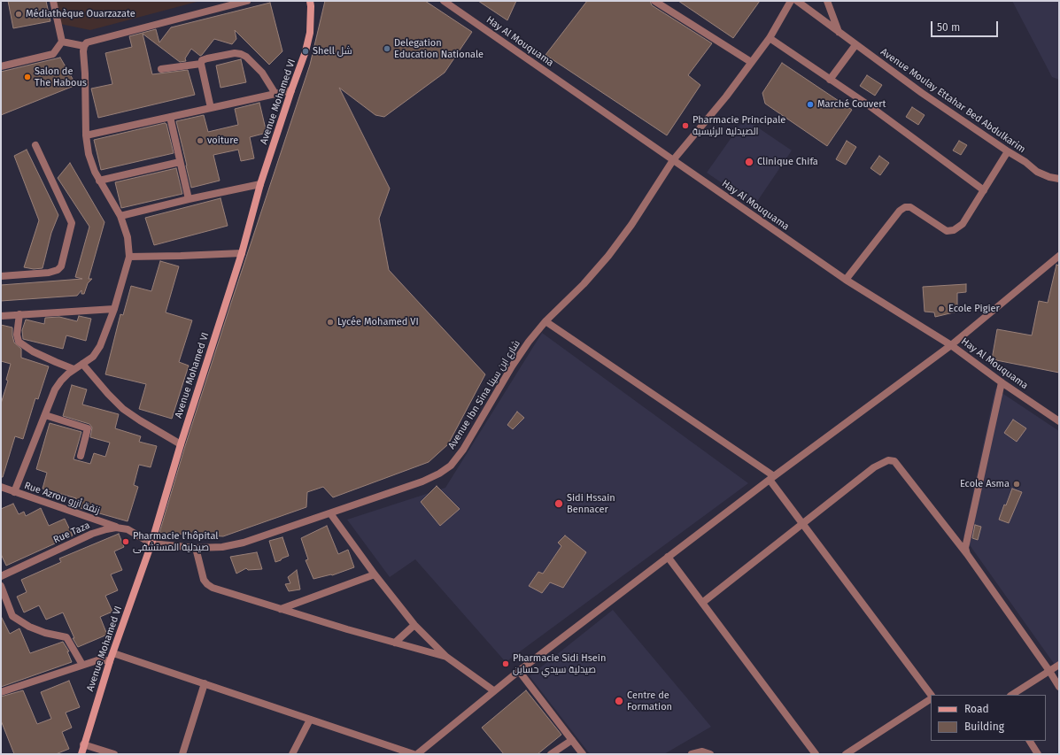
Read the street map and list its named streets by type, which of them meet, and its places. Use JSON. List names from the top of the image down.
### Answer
{
  "streets": {
    "main road": ["Avenue Mohamed VI"],
    "street": [
      "Hay Al Mouquama",
      "Avenue Moulay Ettahar Bed Abdulkarim",
      "Avenue Ibn Sina شارع ابن سينا",
      "Rue Azrou زنقة أزرو",
      "Rue Taza"
    ]
  },
  "crossings": [
    ["Hay Al Mouquama", "Avenue Ibn Sina شارع ابن سينا"],
    ["Avenue Mohamed VI", "Avenue Ibn Sina شارع ابن سينا"],
    ["Avenue Mohamed VI", "Rue Taza"],
    ["Avenue Ibn Sina شارع ابن سينا", "Rue Taza"],
    ["Rue Azrou زنقة أزرو", "Rue Taza"]
  ],
  "places": [
    "Médiathèque Ouarzazate",
    "Delegation Education Nationale",
    "Shell شل",
    "Salon de The Habous",
    "Marché Couvert",
    "Pharmacie Principale الصيدلية الرئيسية",
    "voiture",
    "Clinique Chifa",
    "Ecole Pigier",
    "Lycée Mohamed VI",
    "Ecole Asma",
    "Sidi Hssain Bennacer",
    "Pharmacie l'hôpital صيدلية المستشفى",
    "Pharmacie Sidi Hsein صيدلية سيدي حساين",
    "Centre de Formation"
  ],
  "legend": ["Road", "Building"],
  "scale_bar": "50 m"
}
